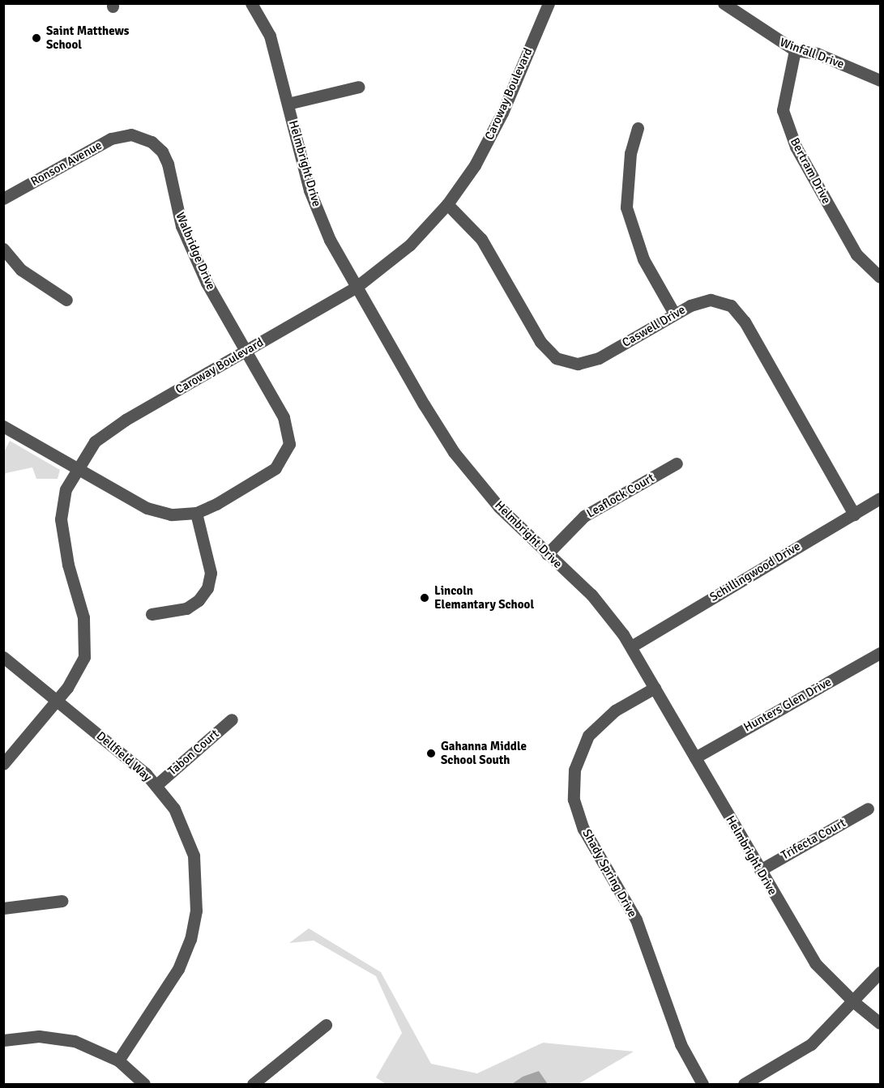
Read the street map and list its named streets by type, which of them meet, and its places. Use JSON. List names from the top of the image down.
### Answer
{
  "streets": {
    "street": [
      "Winfall Drive",
      "Caroway Boulevard",
      "Ronson Avenue",
      "Helmbright Drive",
      "Bertram Drive",
      "Walbridge Drive",
      "Caswell Drive",
      "Leaflock Court",
      "Schillingwood Drive",
      "Hunters Glen Drive",
      "Tabon Court",
      "Dellfield Way",
      "Trifecta Court",
      "Shady Spring Drive"
    ]
  },
  "crossings": [
    ["Winfall Drive", "Bertram Drive"],
    ["Caroway Boulevard", "Helmbright Drive"],
    ["Caroway Boulevard", "Walbridge Drive"],
    ["Caroway Boulevard", "Caswell Drive"],
    ["Caroway Boulevard", "Dellfield Way"],
    ["Ronson Avenue", "Walbridge Drive"],
    ["Helmbright Drive", "Leaflock Court"],
    ["Helmbright Drive", "Schillingwood Drive"],
    ["Helmbright Drive", "Hunters Glen Drive"],
    ["Helmbright Drive", "Trifecta Court"],
    ["Helmbright Drive", "Shady Spring Drive"],
    ["Caswell Drive", "Schillingwood Drive"],
    ["Tabon Court", "Dellfield Way"]
  ],
  "places": ["Saint Matthews School", "Lincoln Elemantary School", "Gahanna Middle School South"]
}
